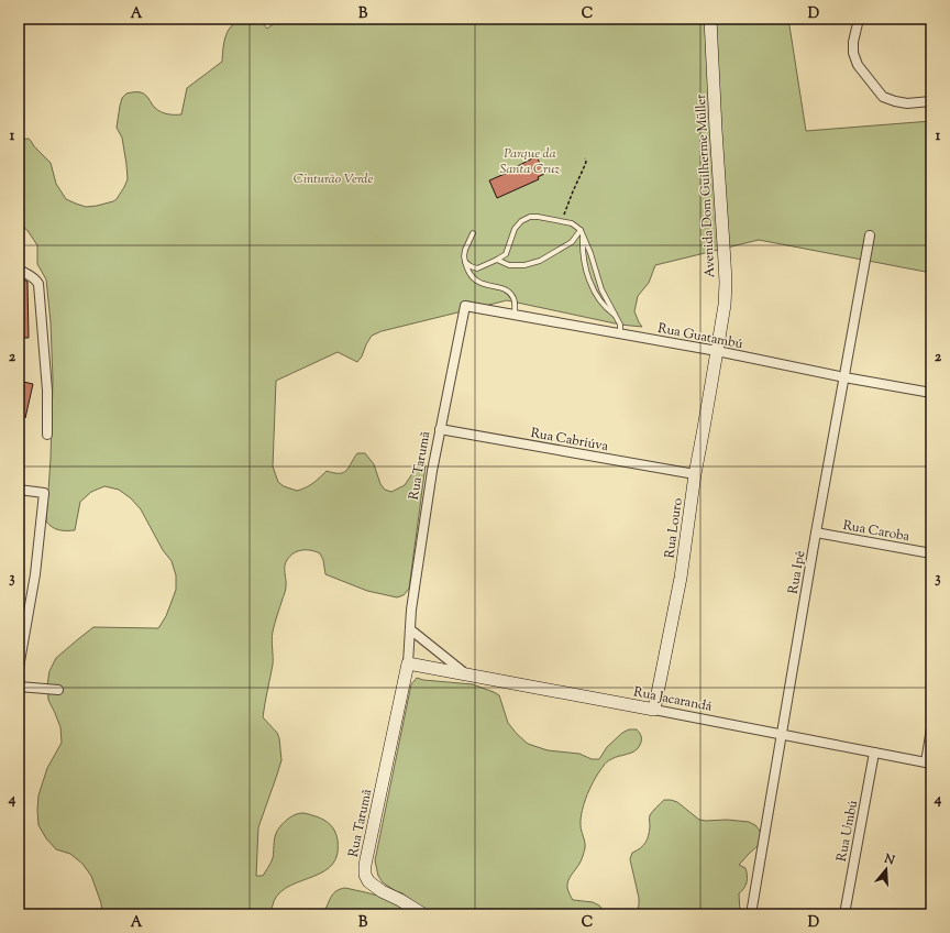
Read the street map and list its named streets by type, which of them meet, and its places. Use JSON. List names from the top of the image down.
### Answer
{
  "streets": {
    "street": [
      "Avenida Dom Guilherme Müller",
      "Rua Guatambú",
      "Rua Cabriúva",
      "Rua Tarumã",
      "Rua Louro",
      "Rua Caroba",
      "Rua Ipê",
      "Rua Jacarandá",
      "Rua Umbú"
    ]
  },
  "crossings": [
    ["Avenida Dom Guilherme Müller", "Rua Guatambú"],
    ["Avenida Dom Guilherme Müller", "Rua Louro"],
    ["Rua Guatambú", "Rua Tarumã"],
    ["Rua Guatambú", "Rua Louro"],
    ["Rua Guatambú", "Rua Ipê"],
    ["Rua Cabriúva", "Rua Tarumã"],
    ["Rua Cabriúva", "Rua Louro"],
    ["Rua Tarumã", "Rua Jacarandá"],
    ["Rua Louro", "Rua Jacarandá"],
    ["Rua Caroba", "Rua Ipê"],
    ["Rua Ipê", "Rua Jacarandá"],
    ["Rua Jacarandá", "Rua Umbú"]
  ],
  "parks": ["Parque da Santa Cruz", "Cinturão Verde"],
  "north": "top",
  "grid": {
    "columns": [
      "A",
      "B",
      "C",
      "D"
    ],
    "rows": [
      "1",
      "2",
      "3",
      "4"
    ]
  }
}
